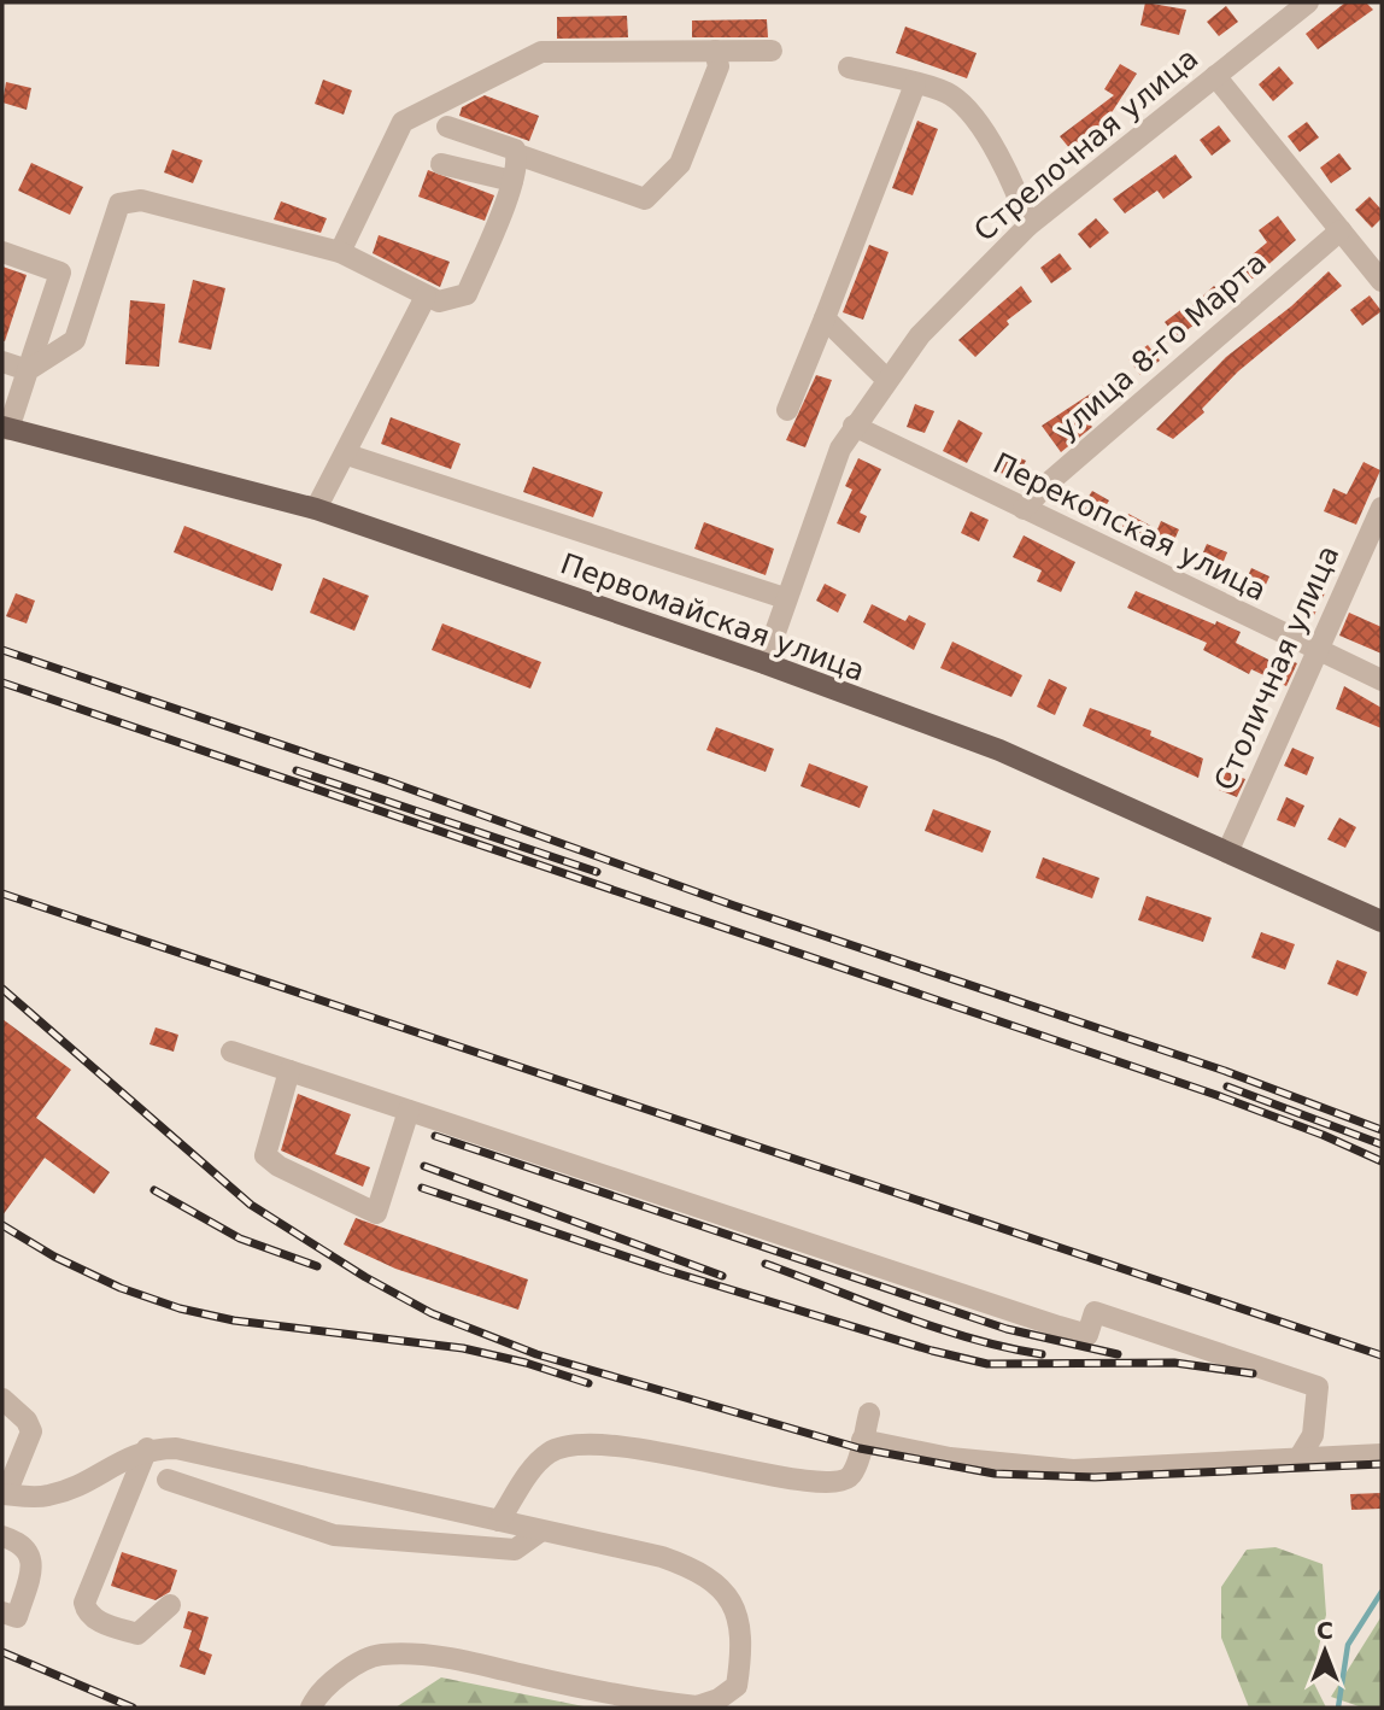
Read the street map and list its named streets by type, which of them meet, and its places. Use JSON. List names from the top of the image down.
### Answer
{
  "streets": {
    "main road": ["Первомайская улица"],
    "street": [
      "Стрелочная улица",
      "улица 8-го Марта",
      "Перекопская улица",
      "Столичная улица"
    ]
  },
  "crossings": [
    ["Стрелочная улица", "Перекопская улица"],
    ["Стрелочная улица", "Первомайская улица"],
    ["улица 8-го Марта", "Перекопская улица"],
    ["Перекопская улица", "Столичная улица"],
    ["Первомайская улица", "Столичная улица"]
  ],
  "north": "top"
}
